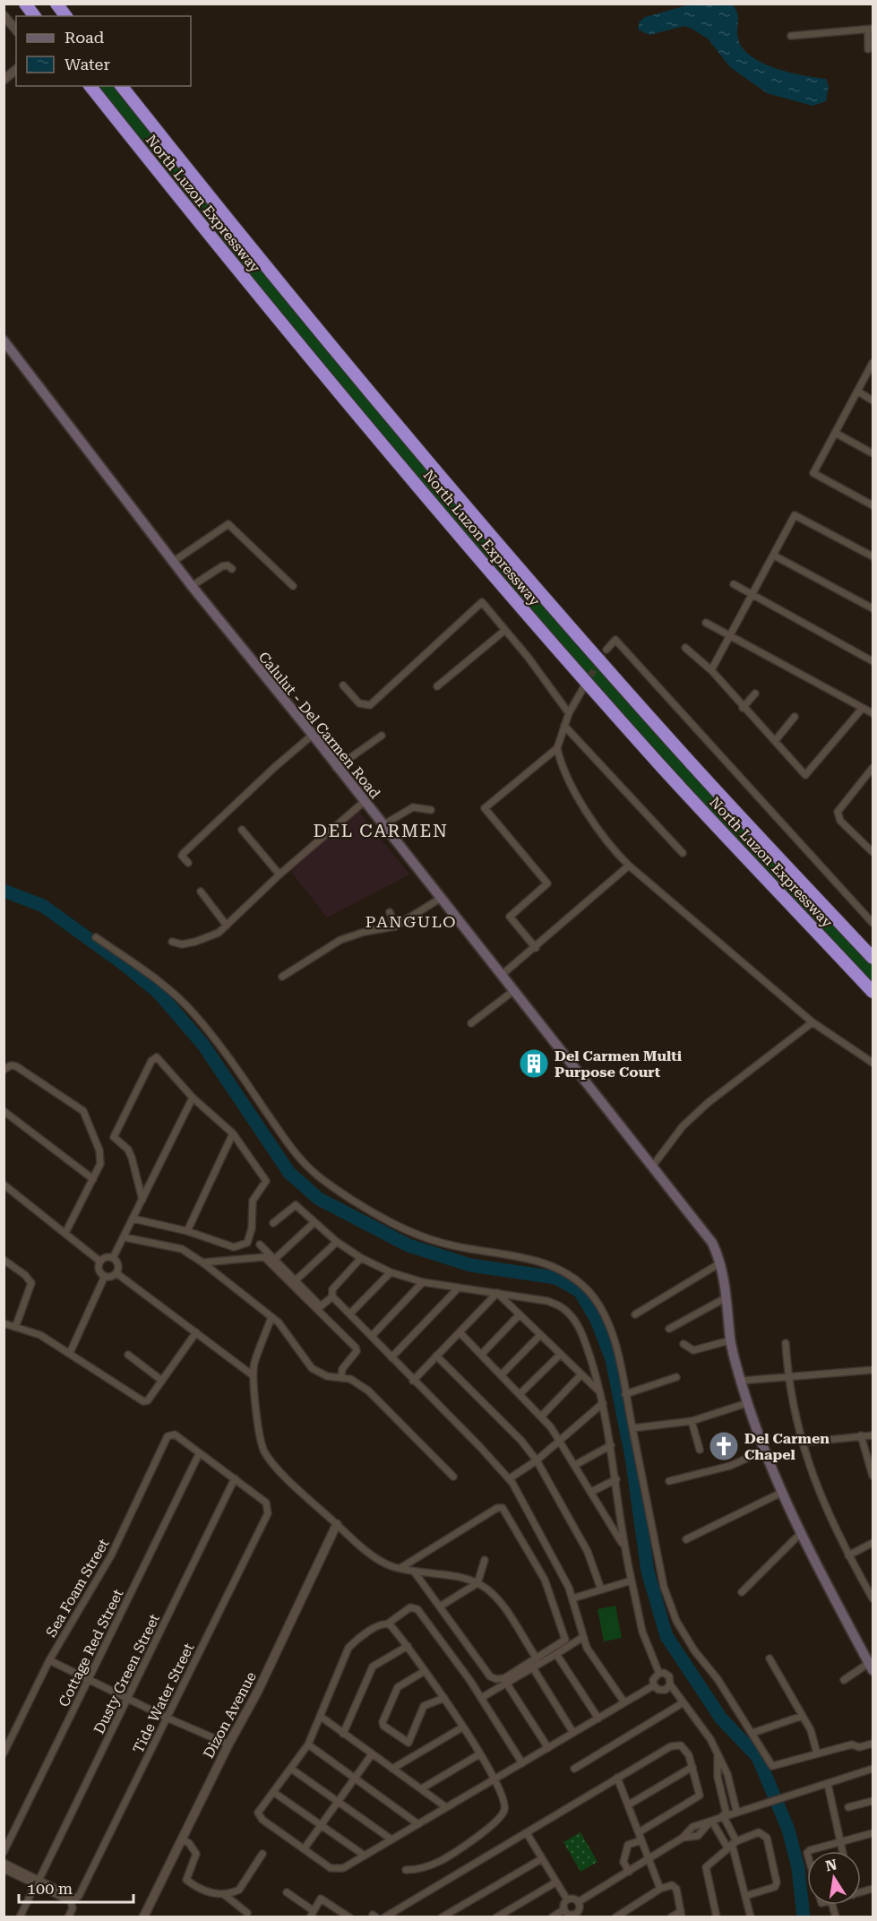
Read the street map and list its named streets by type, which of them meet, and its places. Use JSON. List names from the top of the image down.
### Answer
{
  "streets": {
    "highway": ["North Luzon Expressway"],
    "main road": ["Calulut - Del Carmen Road"],
    "street": [
      "Sea Foam Street",
      "Cottage Red Street",
      "Dusty Green Street",
      "Tide Water Street",
      "Dizon Avenue"
    ]
  },
  "crossings": [
    ["Sea Foam Street", "Cottage Red Street"],
    ["Dusty Green Street", "Tide Water Street"]
  ],
  "districts": ["DEL CARMEN", "PANGULO"],
  "places": {
    "building": ["Del Carmen Multi Purpose Court"],
    "church": ["Del Carmen Chapel"]
  },
  "legend": ["Road", "Water"],
  "scale_bar": "100 m",
  "north": "top"
}
